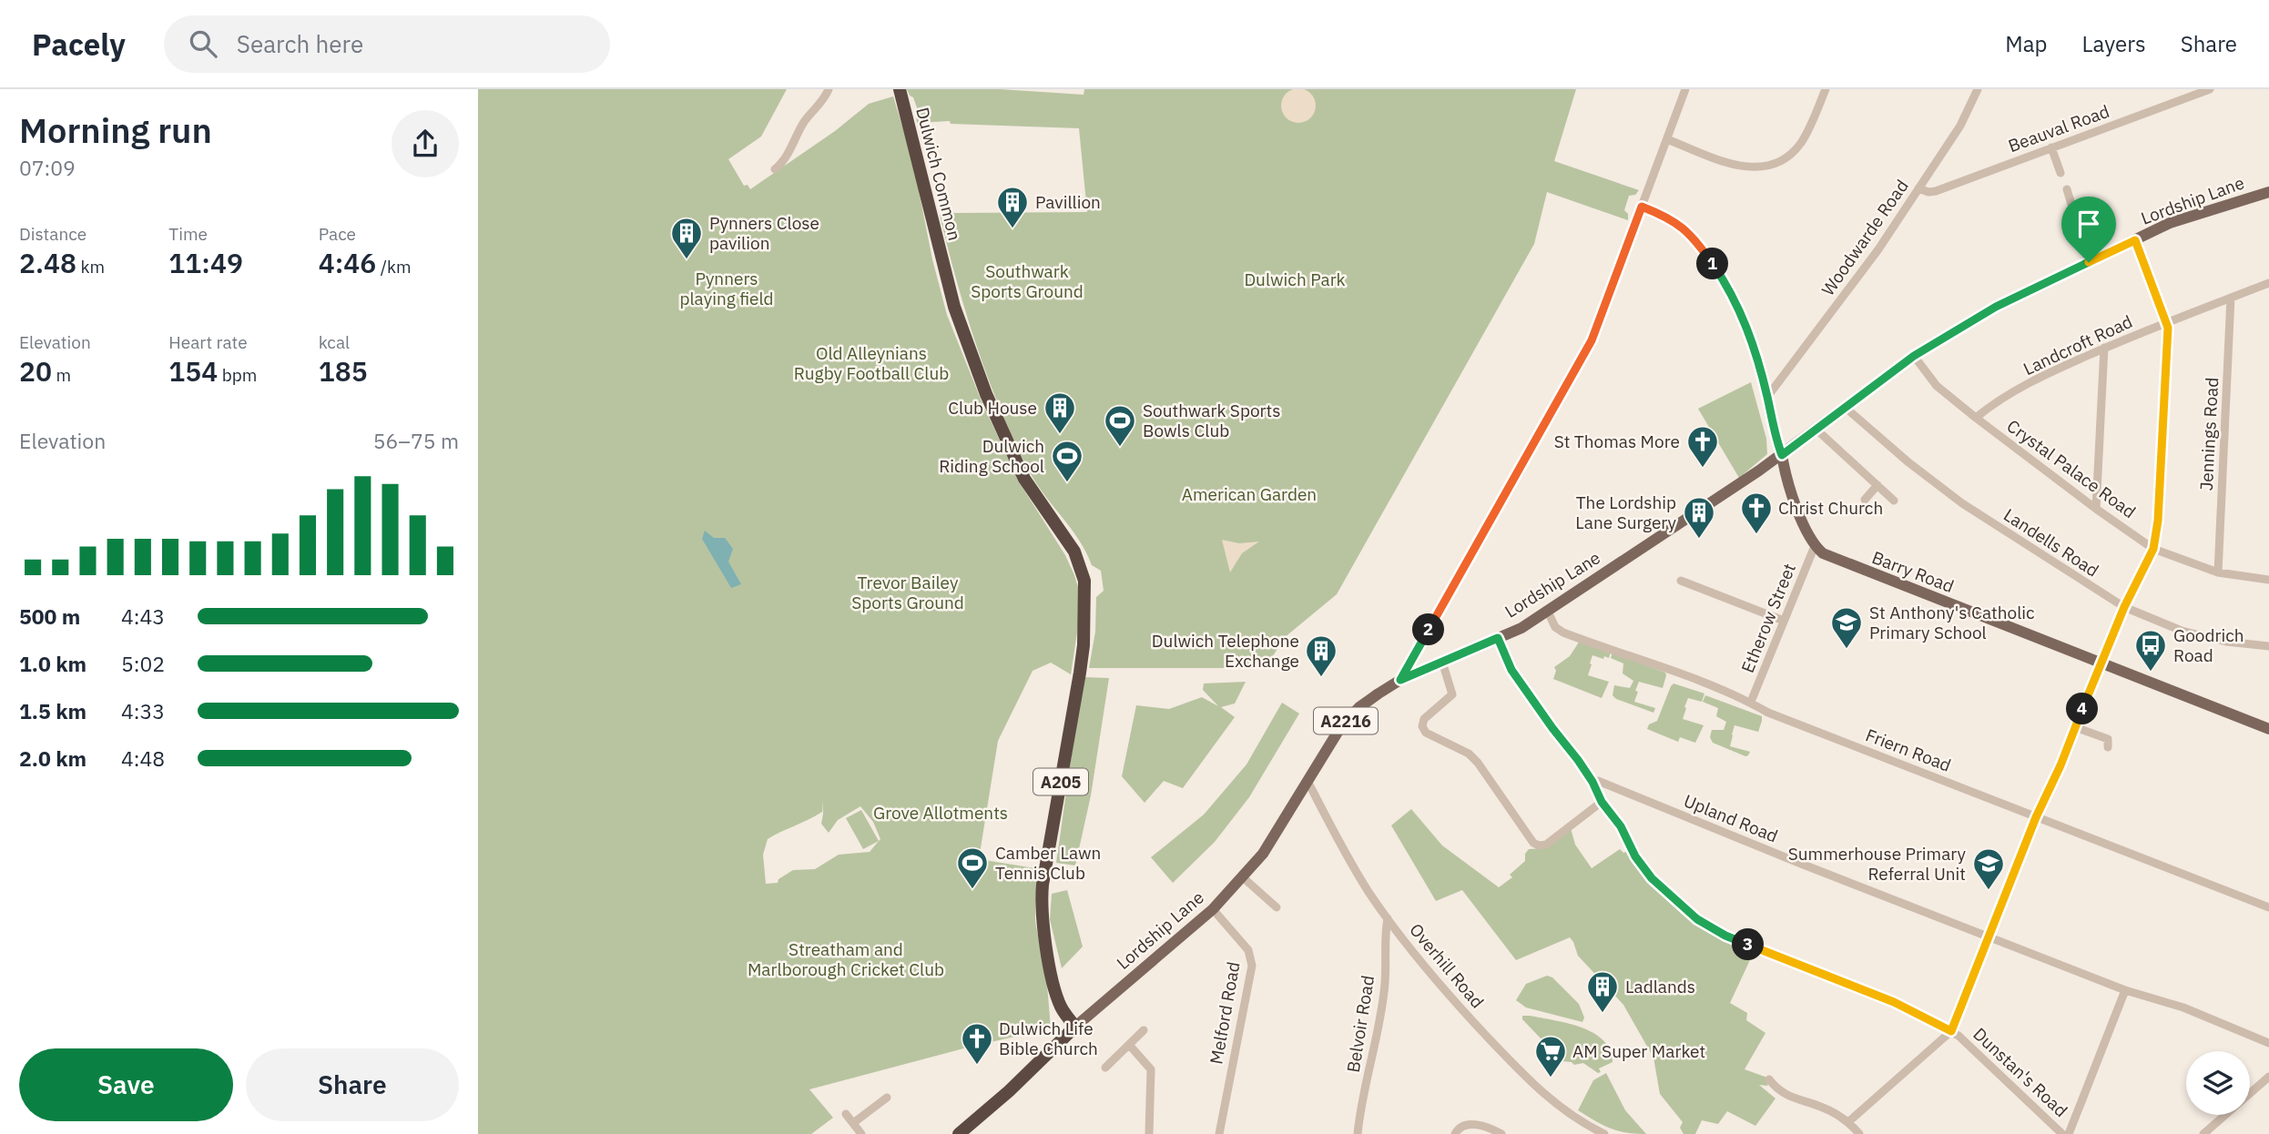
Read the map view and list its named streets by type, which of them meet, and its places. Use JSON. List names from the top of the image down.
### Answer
{
  "streets": {
    "highway": ["Dulwich Common", "Lordship Lane", "A205"],
    "main road": ["Barry Road", "A2216"],
    "street": [
      "Beauval Road",
      "Woodwarde Road",
      "Landcroft Road",
      "Jennings Road",
      "Crystal Palace Road",
      "Landells Road",
      "Etherow Street",
      "Friern Road",
      "Upland Road",
      "Overhill Road",
      "Melford Road",
      "Belvoir Road",
      "Dunstan's Road"
    ]
  },
  "crossings": [
    ["Beauval Road", "Woodwarde Road"],
    ["Dulwich Common", "Lordship Lane"],
    ["Lordship Lane", "Crystal Palace Road"],
    ["Lordship Lane", "Landells Road"],
    ["Lordship Lane", "Friern Road"],
    ["Lordship Lane", "Overhill Road"],
    ["Lordship Lane", "Melford Road"],
    ["Landcroft Road", "Jennings Road"],
    ["Landcroft Road", "Crystal Palace Road"],
    ["Jennings Road", "Crystal Palace Road"],
    ["Barry Road", "Etherow Street"],
    ["Etherow Street", "Friern Road"],
    ["Upland Road", "Dunstan's Road"],
    ["Overhill Road", "Belvoir Road"]
  ],
  "parks": [
    "Southwark Sports Ground",
    "Pynners playing field",
    "Dulwich Park",
    "Old Alleynians Rugby Football Club",
    "American Garden",
    "Trevor Bailey Sports Ground",
    "Grove Allotments",
    "Streatham and Marlborough Cricket Club"
  ],
  "places": {
    "building": [
      "Pavillion",
      "Pynners Close pavilion",
      "Club House",
      "The Lordship Lane Surgery",
      "Dulwich Telephone Exchange",
      "Ladlands"
    ],
    "sports": ["Southwark Sports Bowls Club", "Dulwich Riding School", "Camber Lawn Tennis Club"],
    "church": ["St Thomas More", "Christ Church", "Dulwich Life Bible Church"],
    "school or university": ["St Anthony's Catholic Primary School", "Summerhouse Primary Referral Unit"],
    "bus stop": ["Goodrich Road"],
    "supermarket": ["AM Super Market"]
  },
  "page": {
    "header": "Pacely",
    "search": "Search here",
    "nav": ["Map", "Layers", "Share"],
    "heading": ["Morning run", "07:09"],
    "stats": [
      ["Distance", "2.48 km"],
      ["Time", "11:49"],
      ["Pace", "4:46 /km"],
      ["Elevation", "20 m"],
      ["Heart rate", "154 bpm"],
      ["kcal", "185"]
    ],
    "pins": [
      "1",
      "2",
      "4",
      "3"
    ],
    "chart": ["Elevation", "56–75 m"],
    "list": [
      {
        "name": "500 m",
        "note": "4:43"
      },
      {
        "name": "1.0 km",
        "note": "5:02"
      },
      {
        "name": "1.5 km",
        "note": "4:33"
      },
      {
        "name": "2.0 km",
        "note": "4:48"
      }
    ],
    "buttons": ["Save", "Share"]
  }
}
